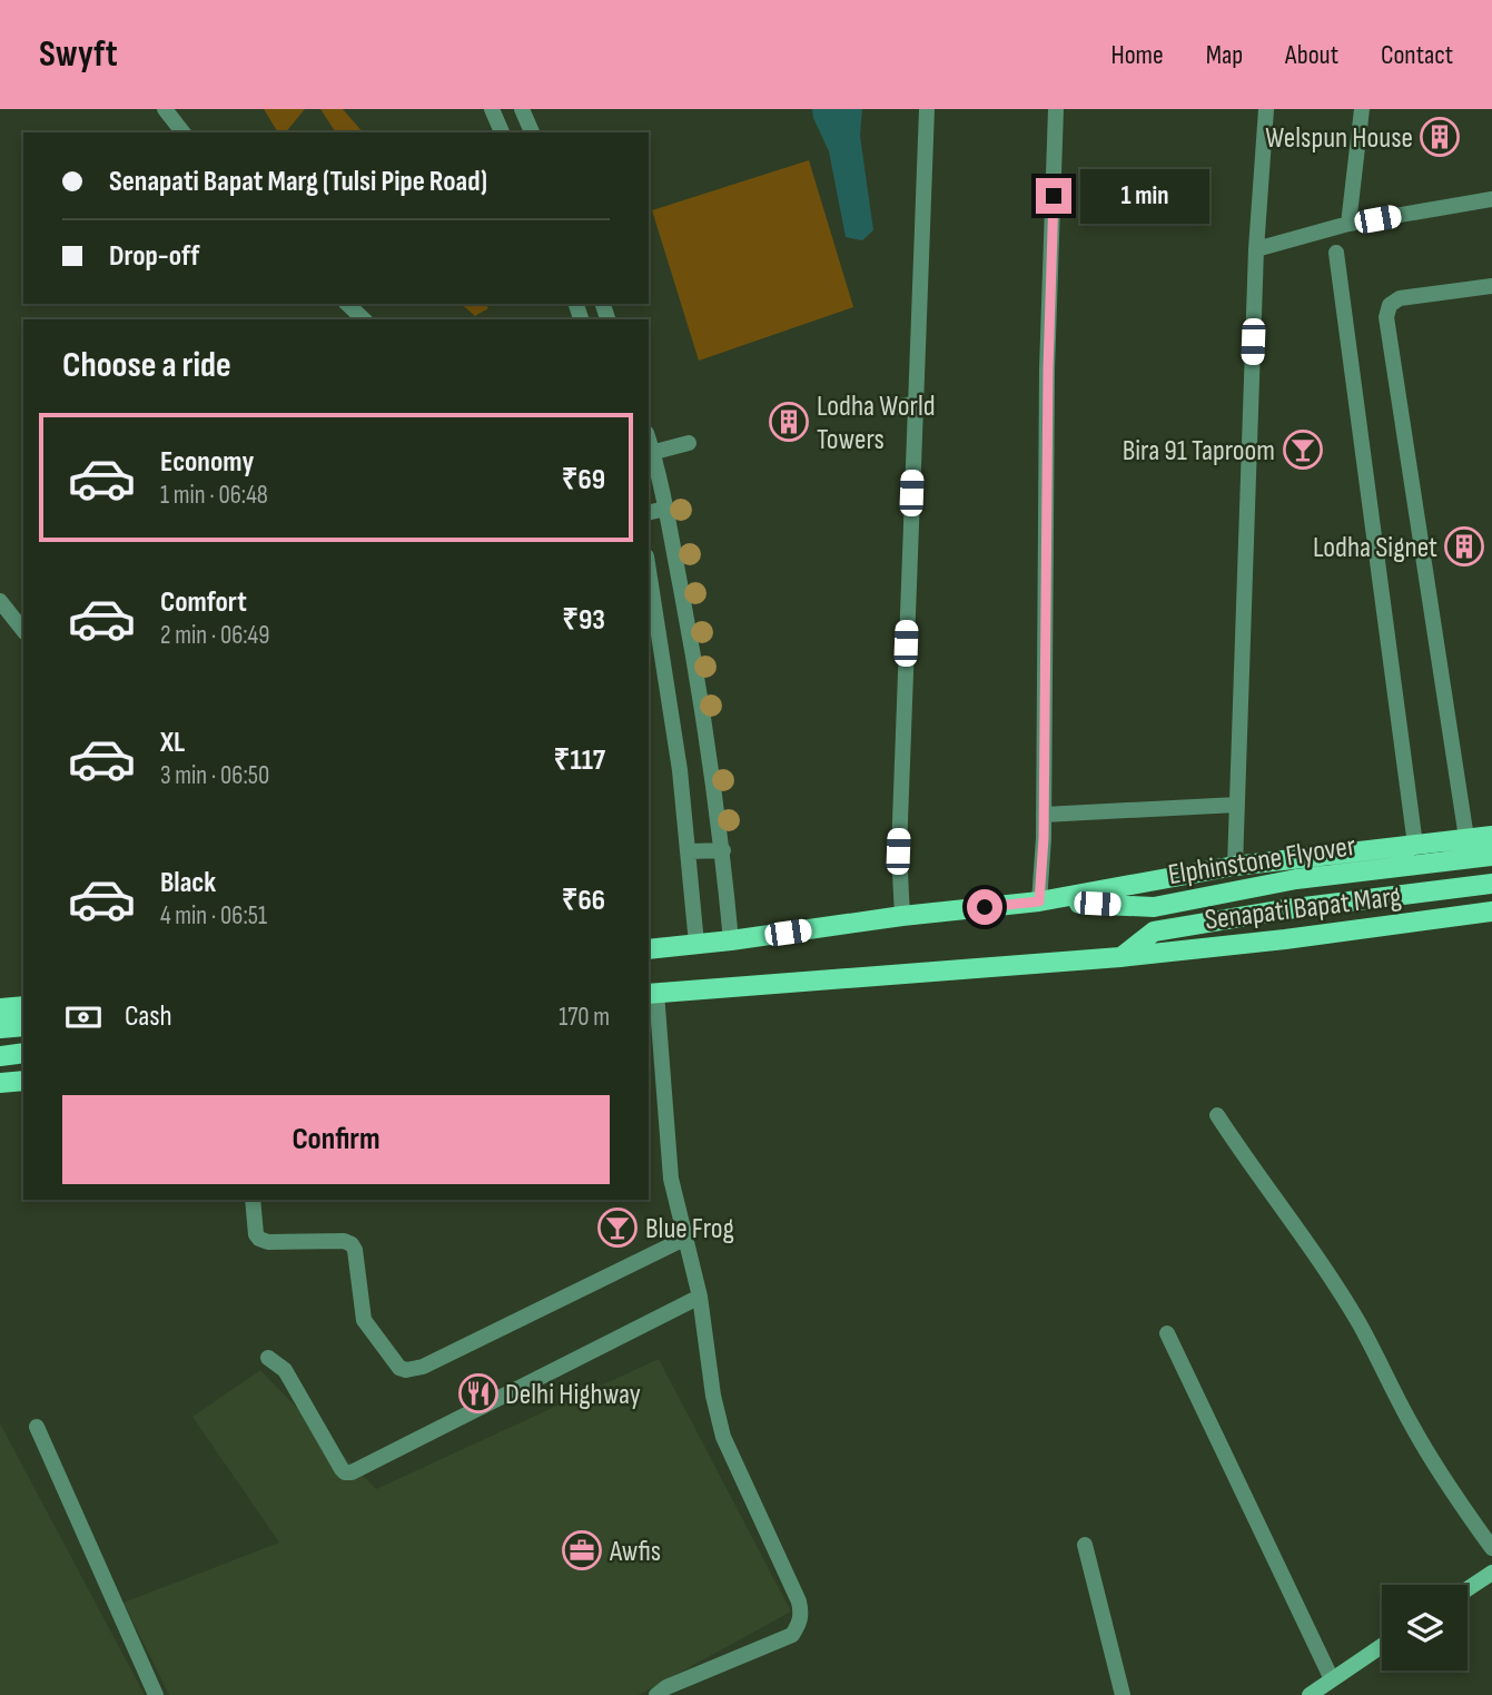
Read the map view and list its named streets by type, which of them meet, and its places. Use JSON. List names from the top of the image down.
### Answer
{
  "streets": {
    "main road": ["Elphinstone Flyover", "Senapati Bapat Marg"]
  },
  "crossings": [
    ["Elphinstone Flyover", "Senapati Bapat Marg"]
  ],
  "places": {
    "building": ["Welspun House", "Lodha World Towers", "Lodha Signet"],
    "bar": ["Bira 91 Taproom", "Blue Frog"],
    "restaurant": ["Delhi Highway"],
    "office": ["Awfis"]
  },
  "page": {
    "header": "Swyft",
    "nav": [
      "Home",
      "Map",
      "About",
      "Contact"
    ],
    "banner": ["Senapati Bapat Marg (Tulsi Pipe Road)", "Drop-off"],
    "bubble": "1 min",
    "heading": "Choose a ride",
    "list": [
      {
        "name": "Economy",
        "note": "1 min · 06:48",
        "value": "₹69"
      },
      {
        "name": "Comfort",
        "note": "2 min · 06:49",
        "value": "₹93"
      },
      {
        "name": "XL",
        "note": "3 min · 06:50",
        "value": "₹117"
      },
      {
        "name": "Black",
        "note": "4 min · 06:51",
        "value": "₹66"
      }
    ],
    "pay": ["Cash", "170 m"],
    "buttons": "Confirm"
  }
}
